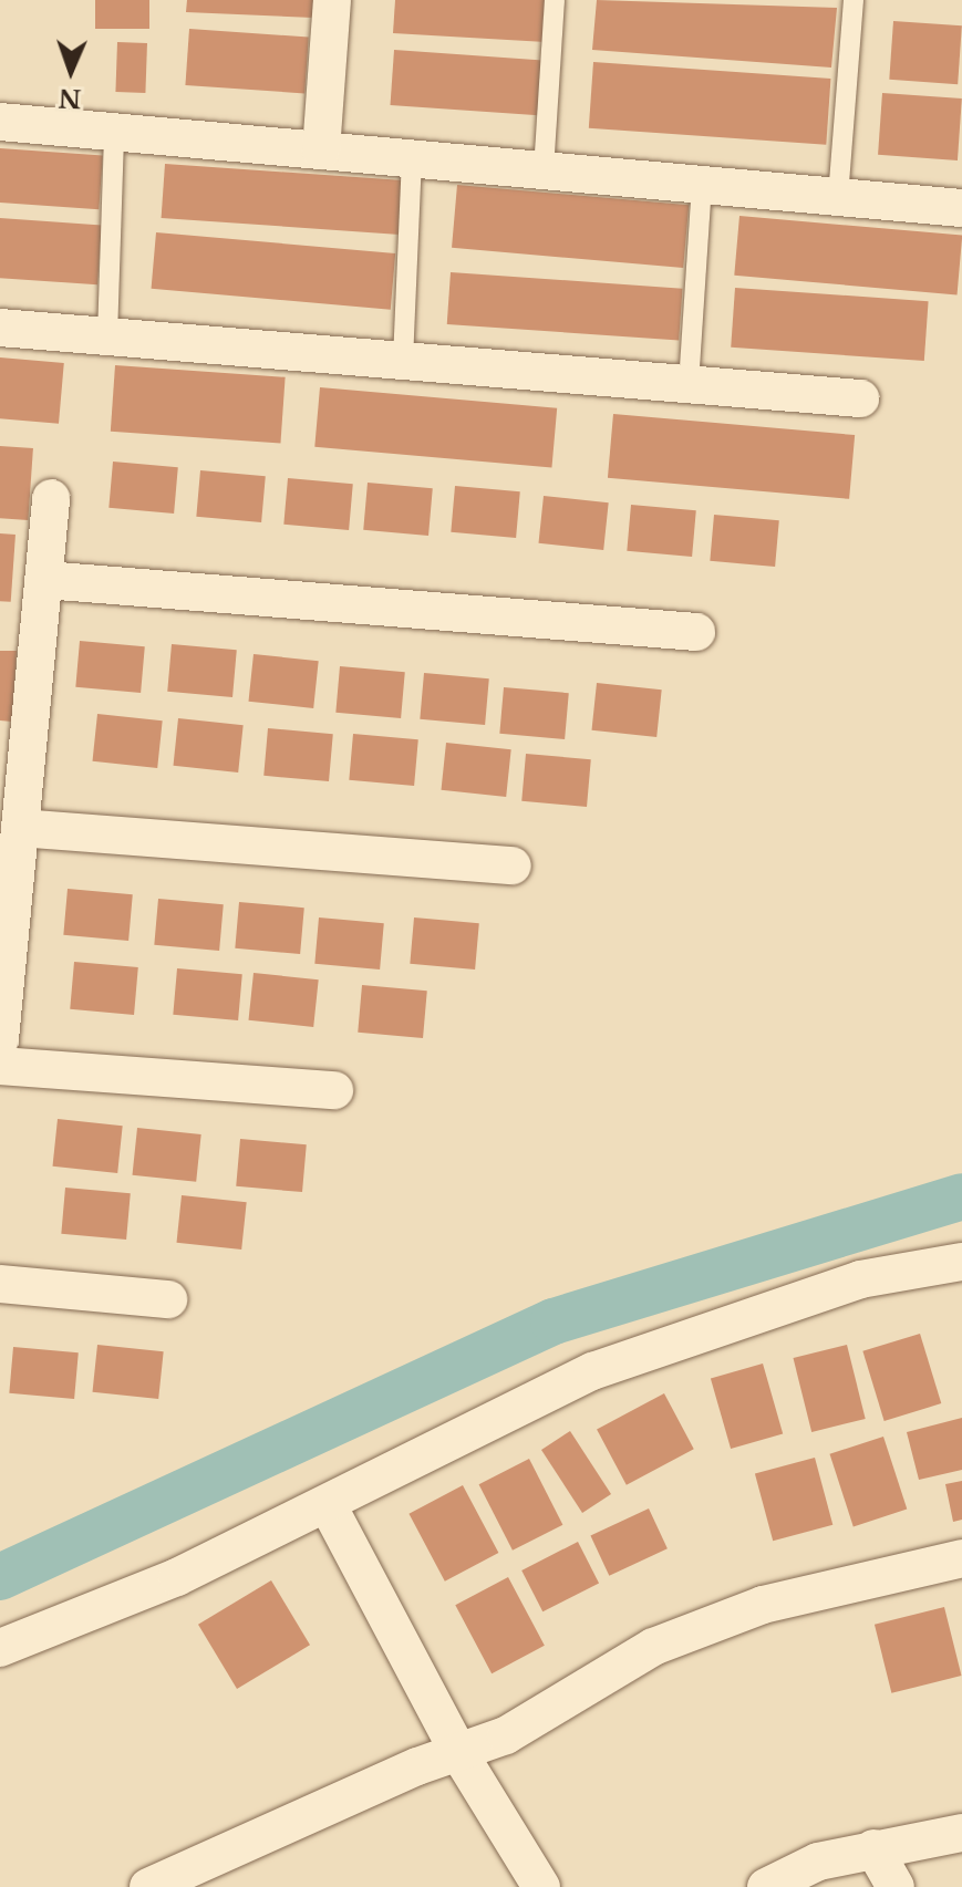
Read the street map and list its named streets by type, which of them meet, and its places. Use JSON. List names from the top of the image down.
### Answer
{
  "north": "bottom"
}
